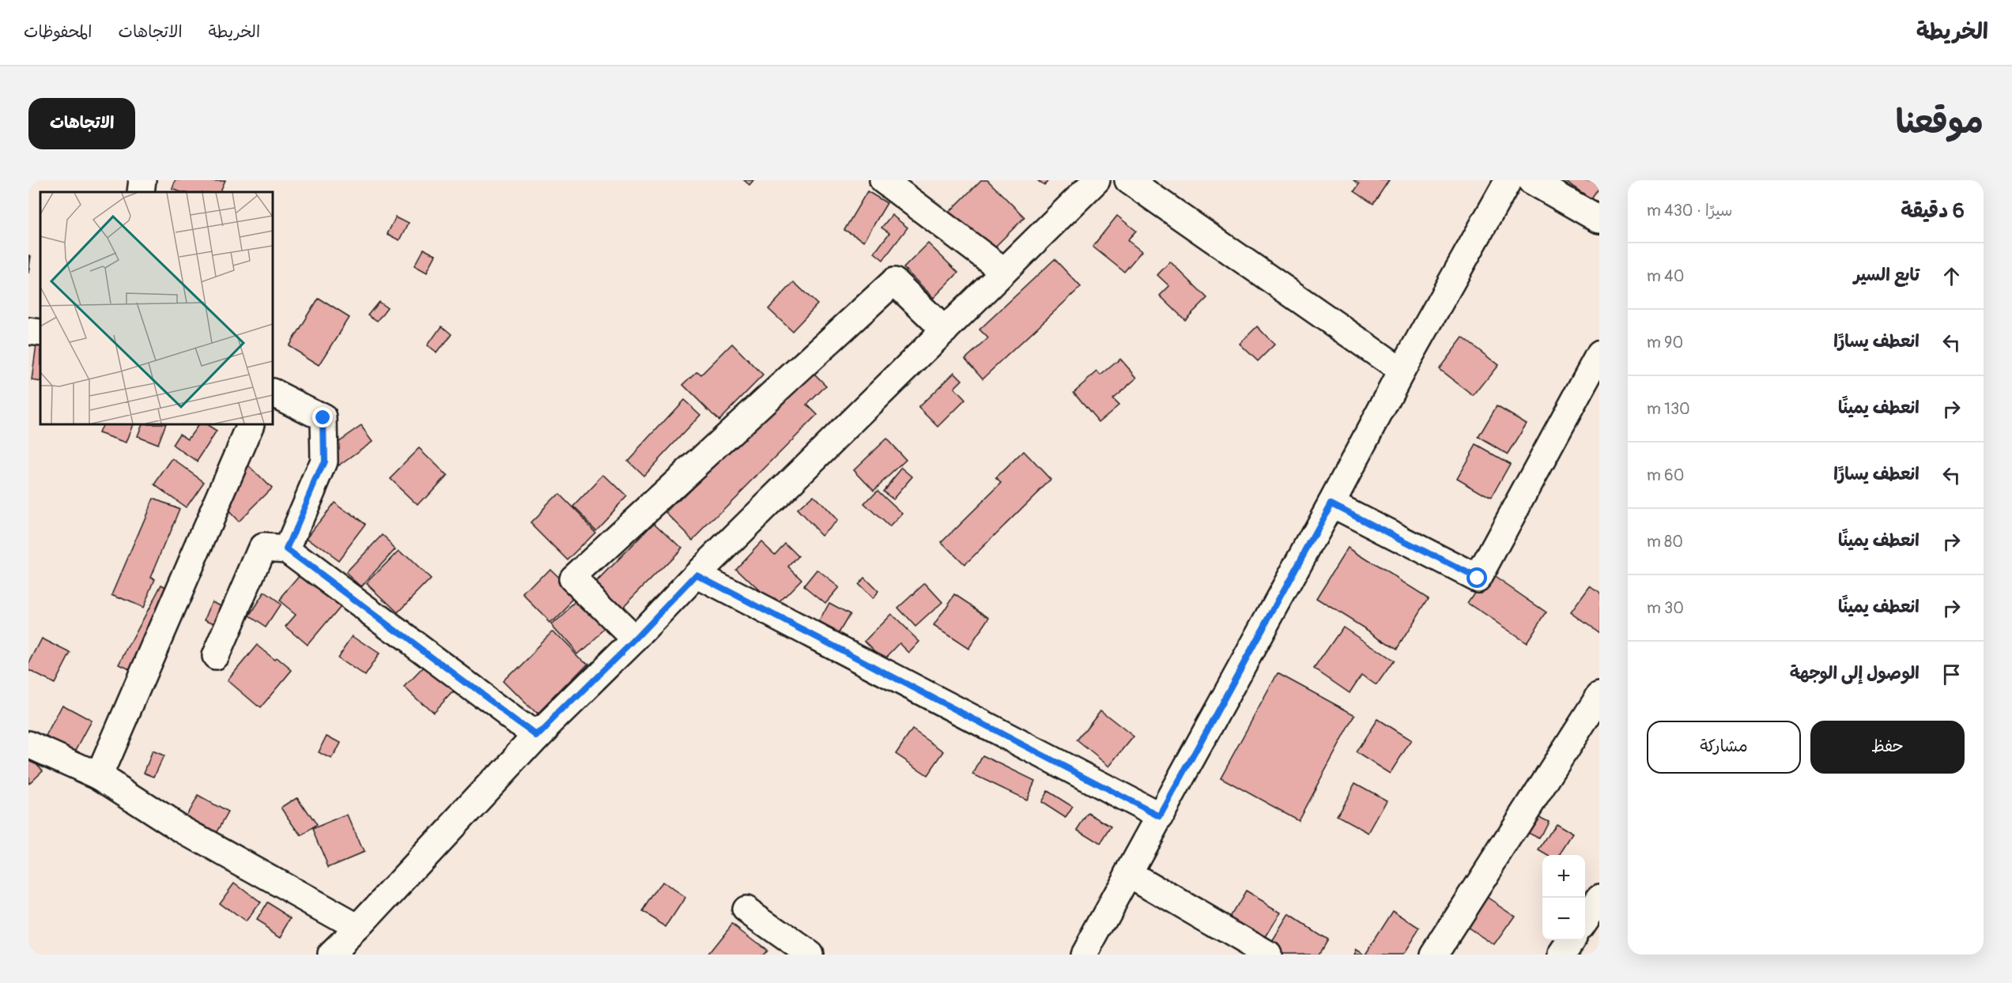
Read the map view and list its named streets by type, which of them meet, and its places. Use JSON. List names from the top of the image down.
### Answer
{
  "page": {
    "header": "الخريطة",
    "nav": ["الخريطة", "الاتجاهات", "المحفوظات"],
    "title": "موقعنا",
    "buttons": [
      "الاتجاهات",
      ["حفظ", "مشاركة"]
    ],
    "heading": ["6 دقيقة", "سيرًا · 430 m"],
    "list": [
      ["تابع السير", "40 m"],
      ["انعطف يسارًا", "90 m"],
      ["انعطف يمينًا", "130 m"],
      ["انعطف يسارًا", "60 m"],
      ["انعطف يمينًا", "80 m"],
      ["انعطف يمينًا", "30 m"],
      "الوصول إلى الوجهة"
    ],
    "map_buttons": ["+", "−"]
  }
}
